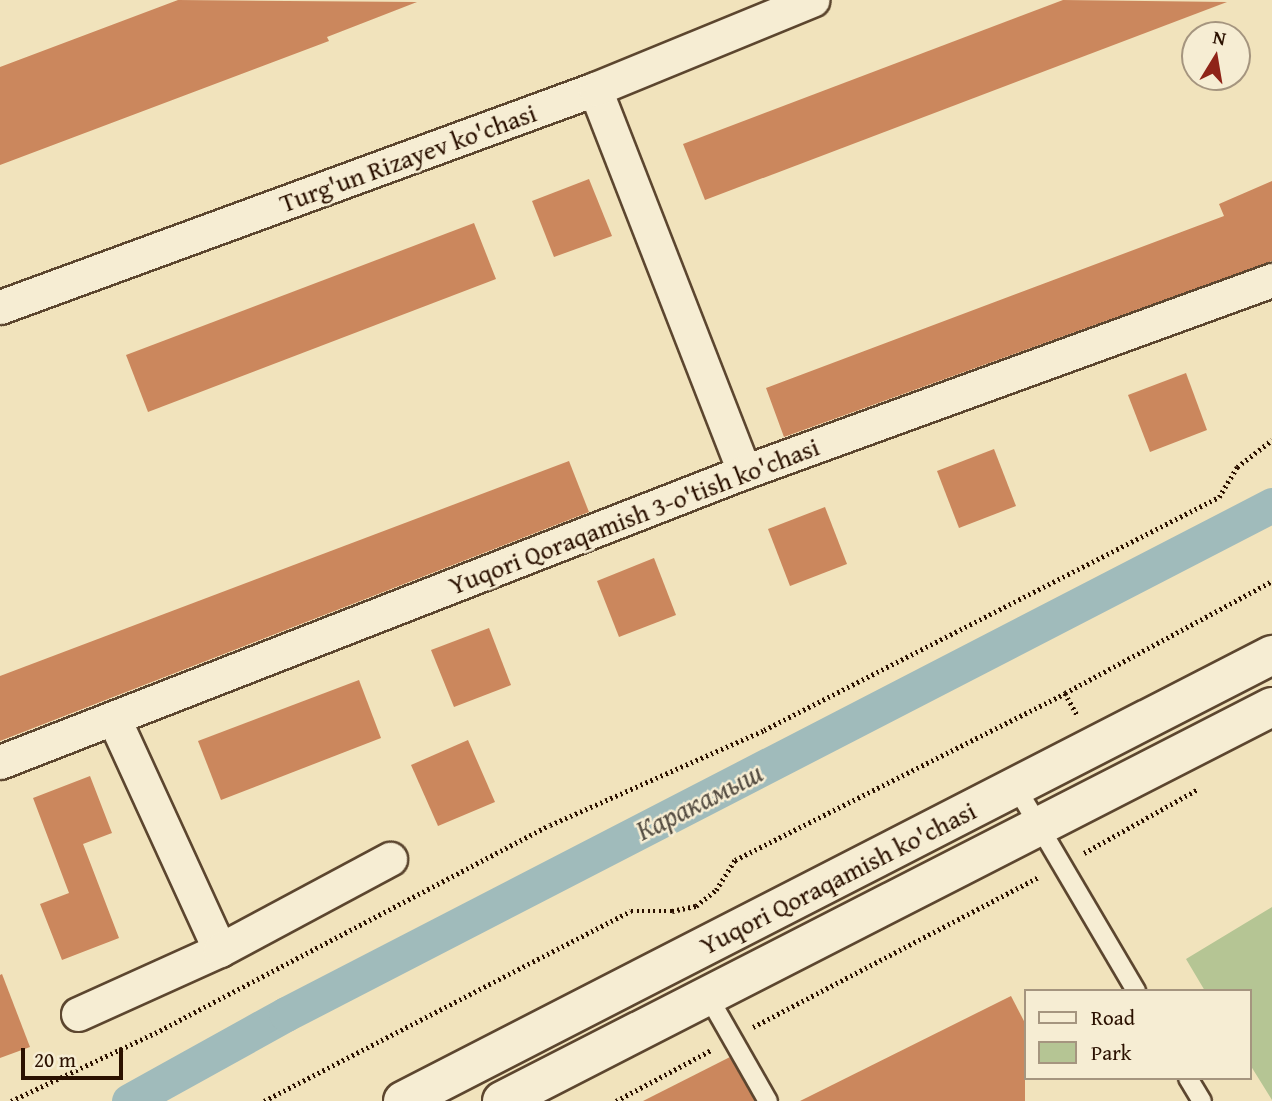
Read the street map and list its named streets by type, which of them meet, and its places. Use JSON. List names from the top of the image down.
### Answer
{
  "streets": {
    "main road": ["Yuqori Qoraqamish ko'chasi"],
    "street": ["Turg'un Rizayev ko'chasi", "Yuqori Qoraqamish 3-o'tish ko'chasi"]
  },
  "water": ["Каракамыш"],
  "legend": ["Road", "Park"],
  "scale_bar": "20 m",
  "north": "top"
}
